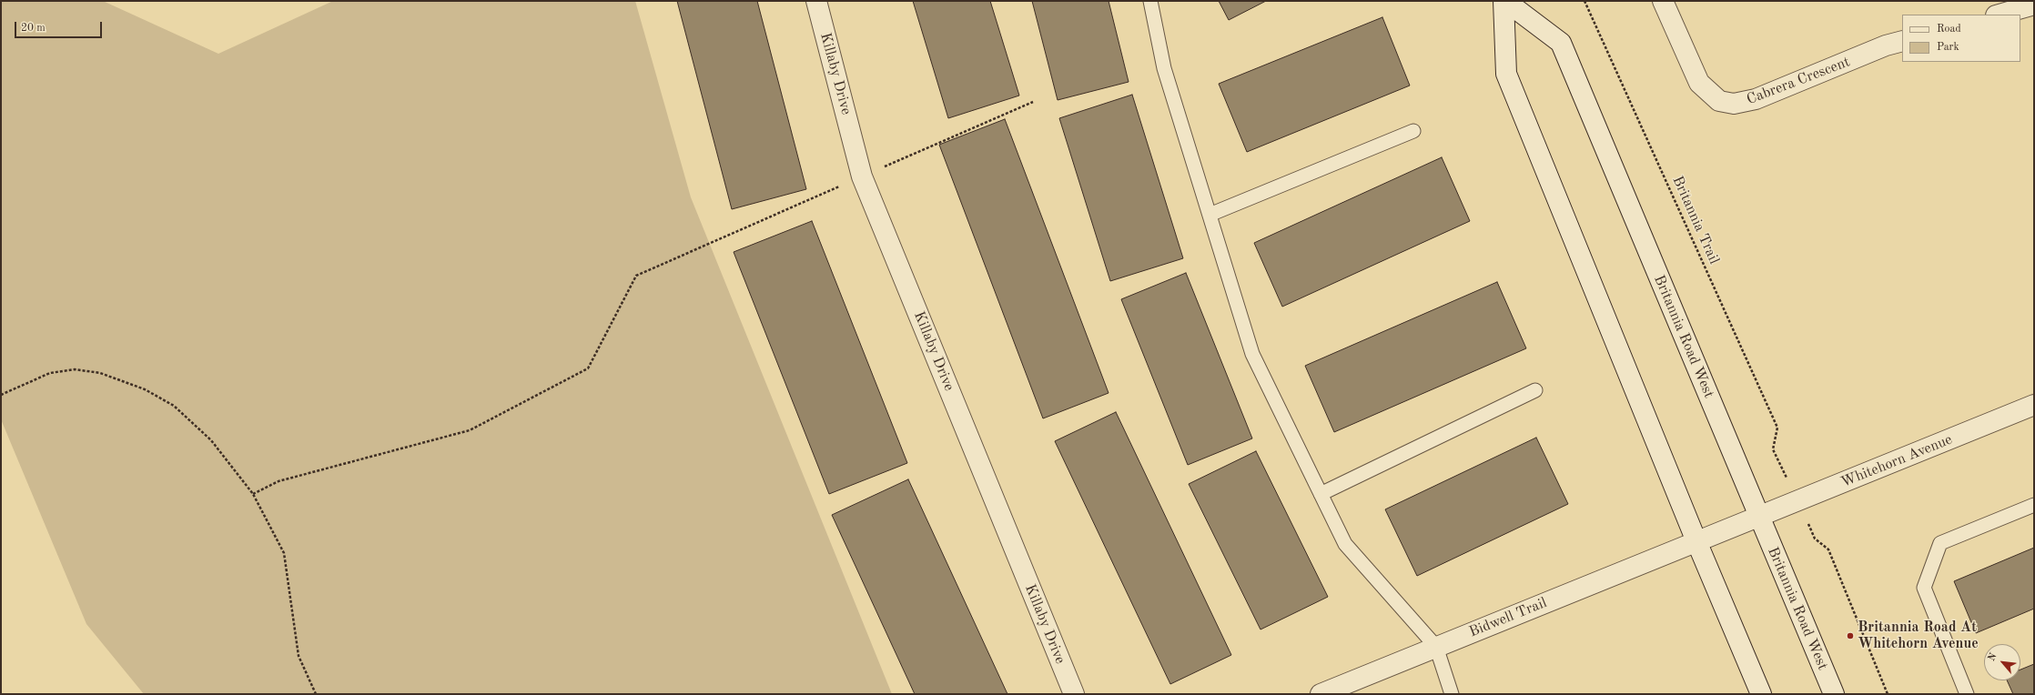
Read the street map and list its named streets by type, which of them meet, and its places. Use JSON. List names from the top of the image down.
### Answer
{
  "streets": {
    "street": [
      "Killaby Drive",
      "Cabrera Crescent",
      "Britannia Road West",
      "Whitehorn Avenue",
      "Bidwell Trail"
    ],
    "path": ["Britannia Trail"]
  },
  "crossings": [
    ["Britannia Road West", "Whitehorn Avenue"],
    ["Britannia Road West", "Bidwell Trail"],
    ["Whitehorn Avenue", "Bidwell Trail"]
  ],
  "places": ["Britannia Road At Whitehorn Avenue"],
  "legend": ["Road", "Park"],
  "scale_bar": "20 m",
  "north": "top left"
}
